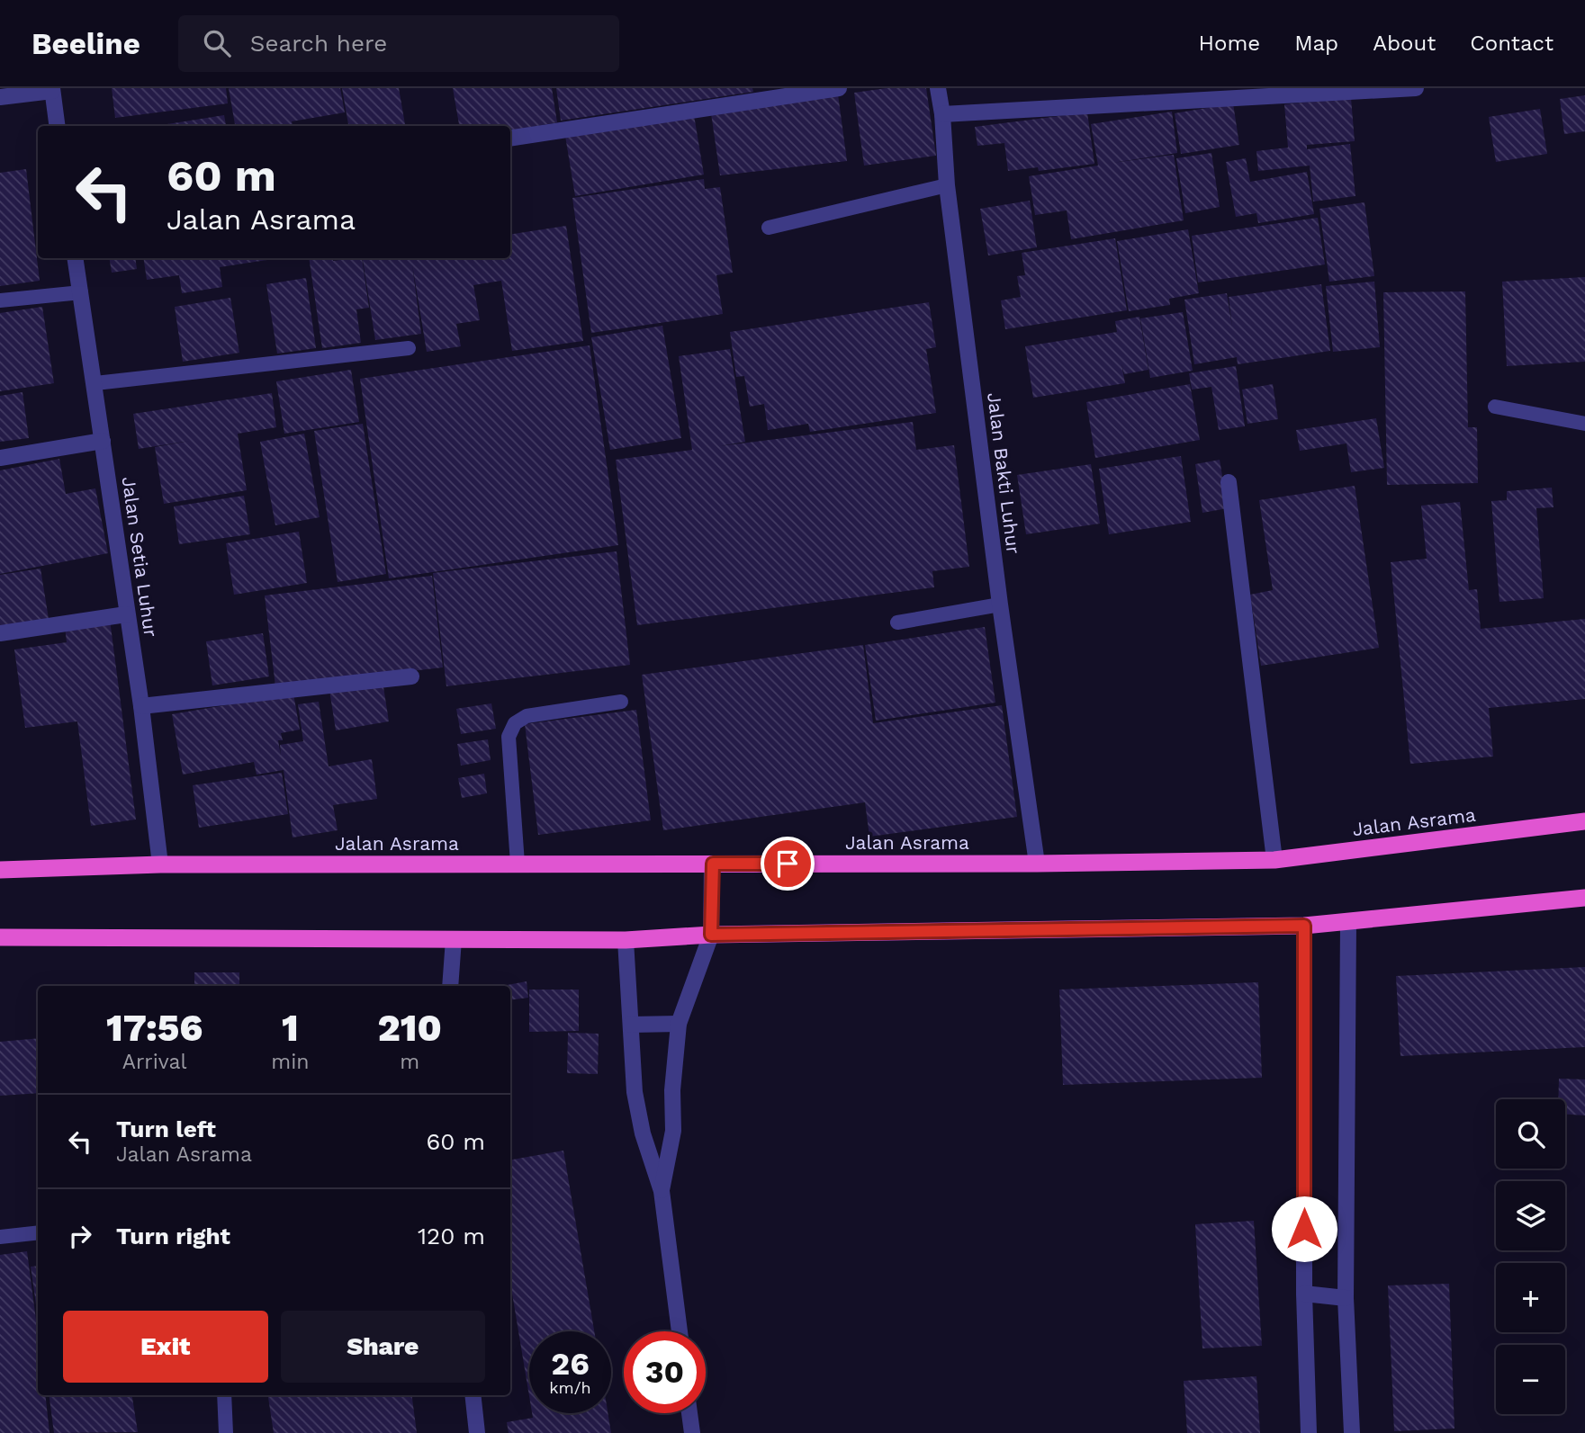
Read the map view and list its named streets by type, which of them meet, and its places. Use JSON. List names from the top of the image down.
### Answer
{
  "streets": {
    "highway": ["Jalan Asrama"],
    "street": ["Jalan Bakti Luhur", "Jalan Setia Luhur"]
  },
  "crossings": [
    ["Jalan Bakti Luhur", "Jalan Asrama"],
    ["Jalan Setia Luhur", "Jalan Asrama"]
  ],
  "page": {
    "header": "Beeline",
    "search": "Search here",
    "nav": [
      "Home",
      "Map",
      "About",
      "Contact"
    ],
    "turn": ["60 m", "Jalan Asrama"],
    "eta": [
      "17:56",
      "Arrival",
      "1",
      "min",
      "210",
      "m"
    ],
    "list": [
      {
        "name": "Turn left",
        "note": "Jalan Asrama",
        "value": "60 m"
      },
      {
        "name": "Turn right",
        "value": "120 m"
      }
    ],
    "map_buttons": ["+", "−"],
    "buttons": ["Exit", "Share"],
    "speed": "26 km/h",
    "limit": "30"
  }
}
